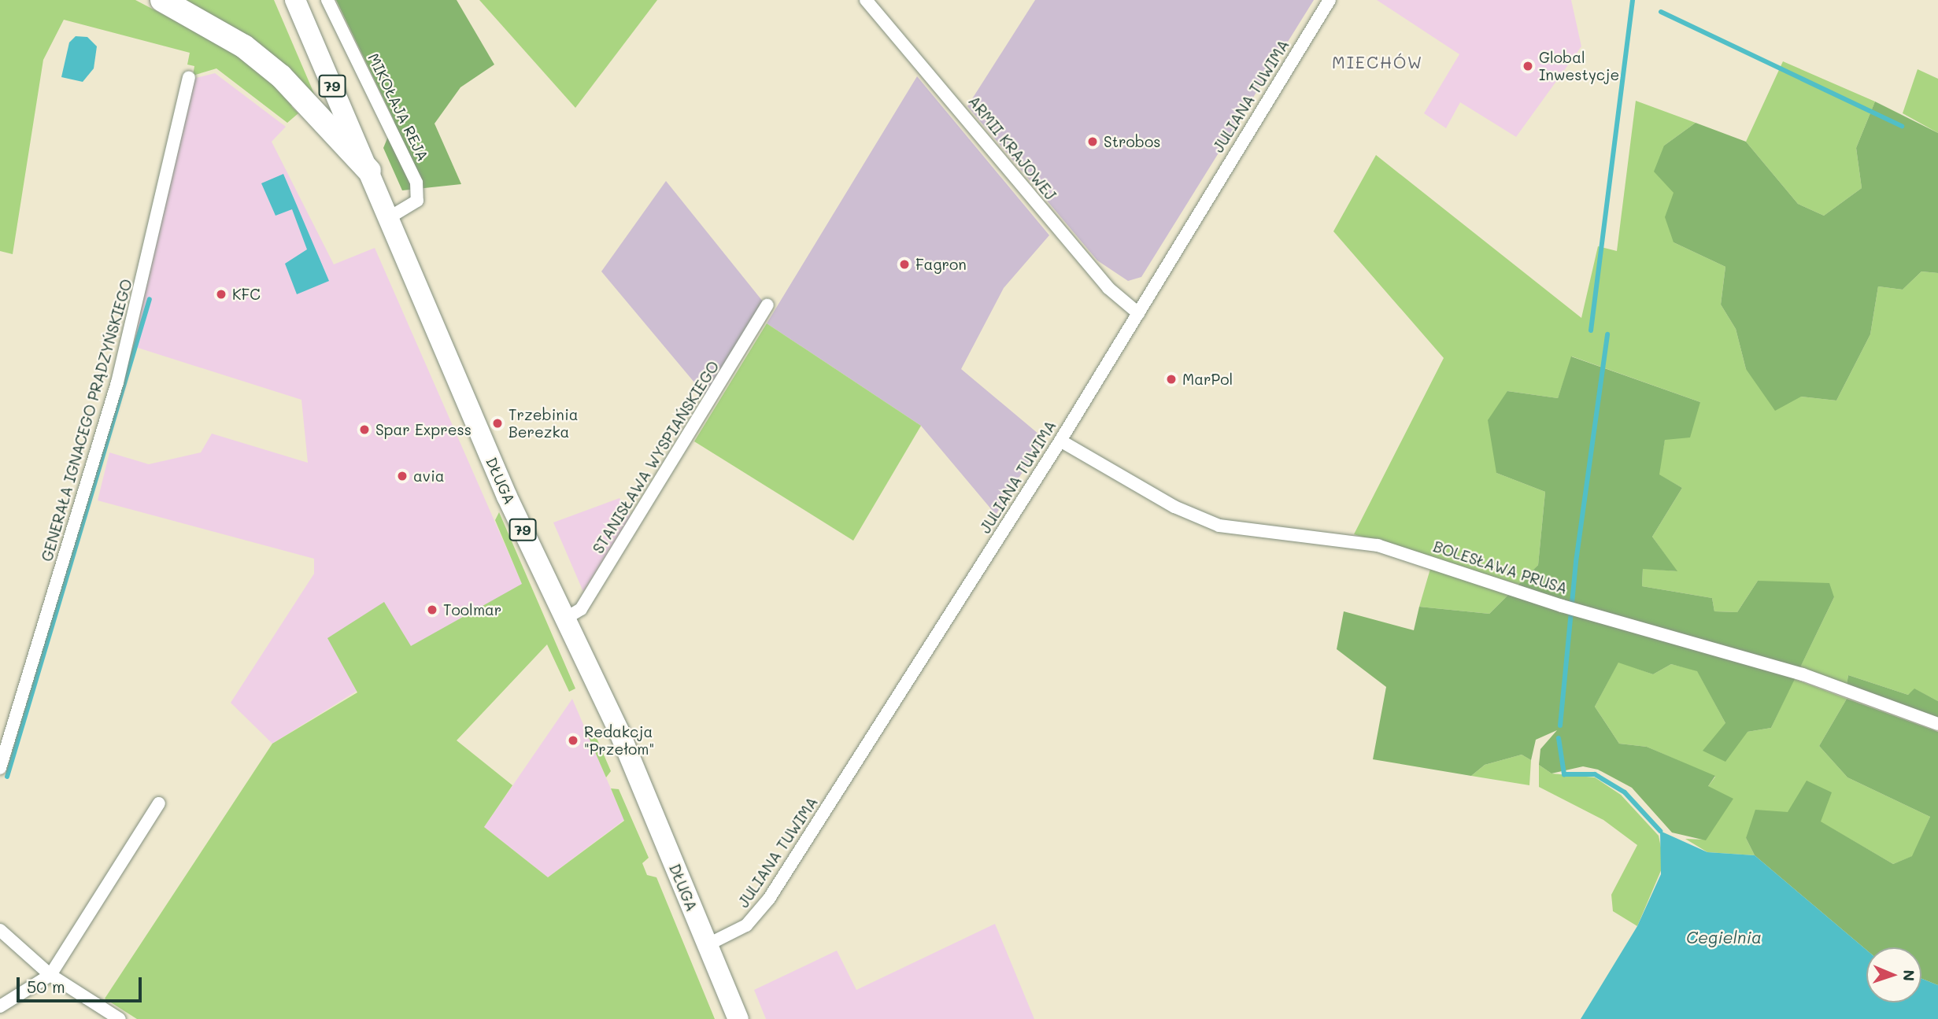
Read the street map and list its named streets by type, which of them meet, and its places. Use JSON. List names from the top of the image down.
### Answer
{
  "streets": {
    "main road": ["79", "DŁUGA"],
    "street": [
      "JULIANA TUWIMA",
      "MIKOŁAJA REJA",
      "ARMII KRAJOWEJ",
      "GENERAŁA IGNACEGO PRĄDZYŃSKIEGO",
      "STANISŁAWA WYSPIAŃSKIEGO",
      "BOLESŁAWA PRUSA"
    ]
  },
  "crossings": [
    ["JULIANA TUWIMA", "ARMII KRAJOWEJ"],
    ["JULIANA TUWIMA", "DŁUGA"],
    ["JULIANA TUWIMA", "BOLESŁAWA PRUSA"],
    ["MIKOŁAJA REJA", "DŁUGA"],
    ["STANISŁAWA WYSPIAŃSKIEGO", "DŁUGA"]
  ],
  "districts": ["MIECHÓW"],
  "water": ["Cegielnia"],
  "places": [
    "Global Inwestycje",
    "Strobos",
    "Fagron",
    "KFC",
    "MarPol",
    "Trzebinia Berezka",
    "Spar Express",
    "avia",
    "Toolmar",
    "Redakcja \"Przełom\""
  ],
  "scale_bar": "50 m",
  "north": "right"
}
